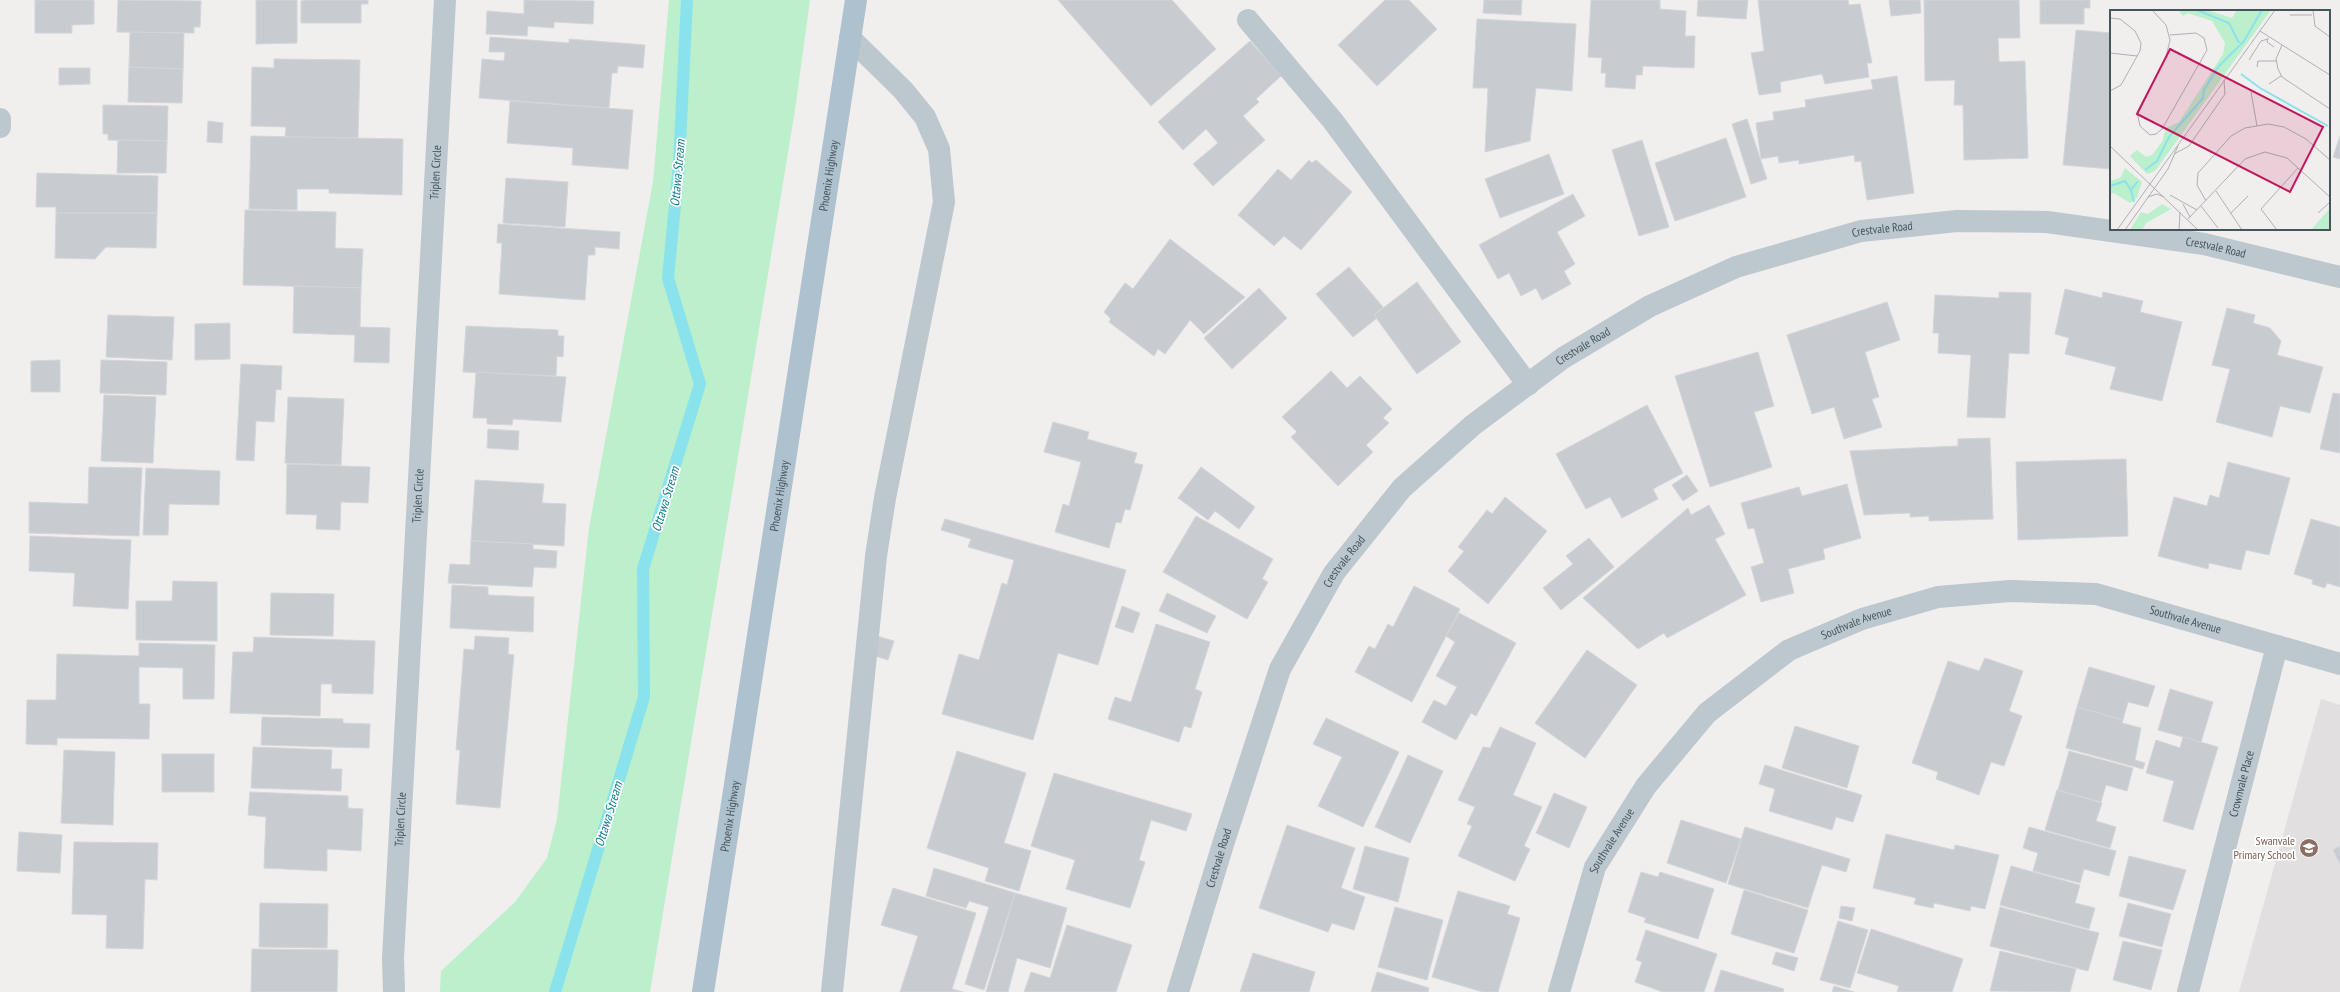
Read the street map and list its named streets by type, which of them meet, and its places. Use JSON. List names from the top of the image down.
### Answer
{
  "streets": {
    "main road": ["Phoenix Highway"],
    "street": [
      "Triplen Circle",
      "Crestvale Road",
      "Southvale Avenue",
      "Crownvale Place"
    ]
  },
  "crossings": [
    ["Southvale Avenue", "Crownvale Place"]
  ],
  "water": ["Ottawa Stream"],
  "places": {
    "school or university": ["Swanvale Primary School"]
  }
}
